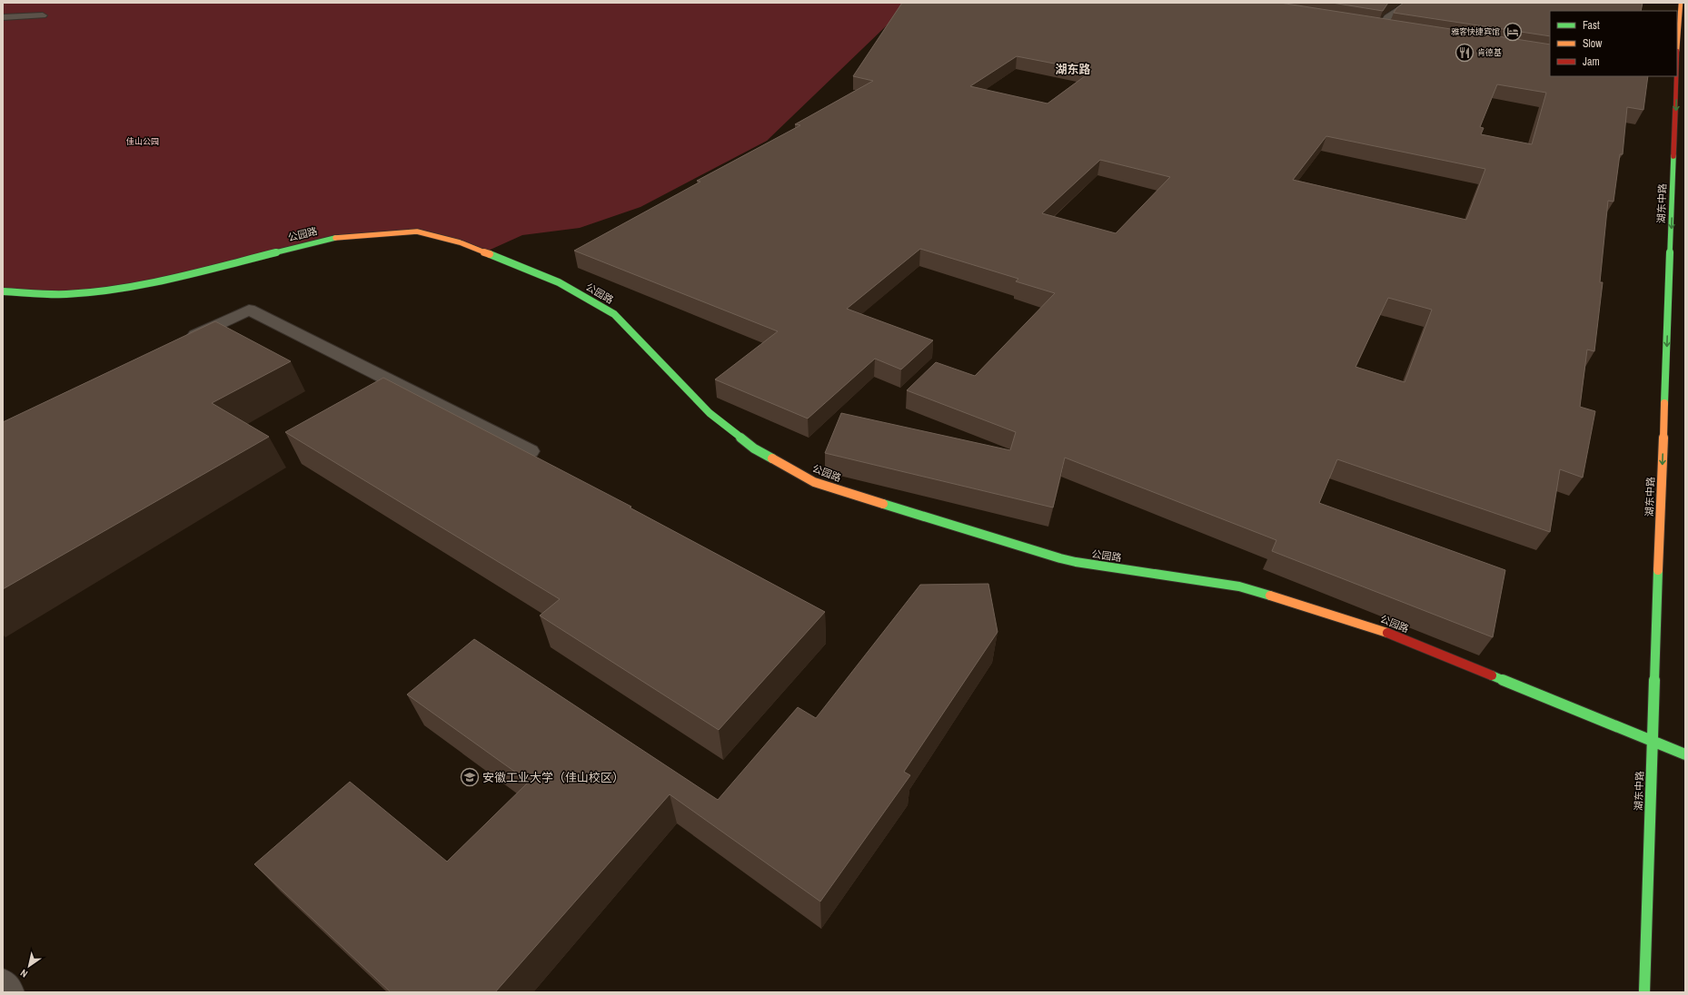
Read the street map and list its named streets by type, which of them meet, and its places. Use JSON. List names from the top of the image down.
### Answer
{
  "streets": {
    "main road": ["湖东中路", "公园路"]
  },
  "crossings": [
    ["湖东中路", "公园路"]
  ],
  "one_way": ["湖东中路"],
  "districts": ["湖东路"],
  "parks": ["佳山公园"],
  "places": {
    "hotel": ["雅客快捷宾馆"],
    "restaurant": ["肯德基"],
    "school or university": ["安徽工业大学（佳山校区）"]
  },
  "legend": ["Fast", "Slow", "Jam"],
  "north": "bottom left"
}
